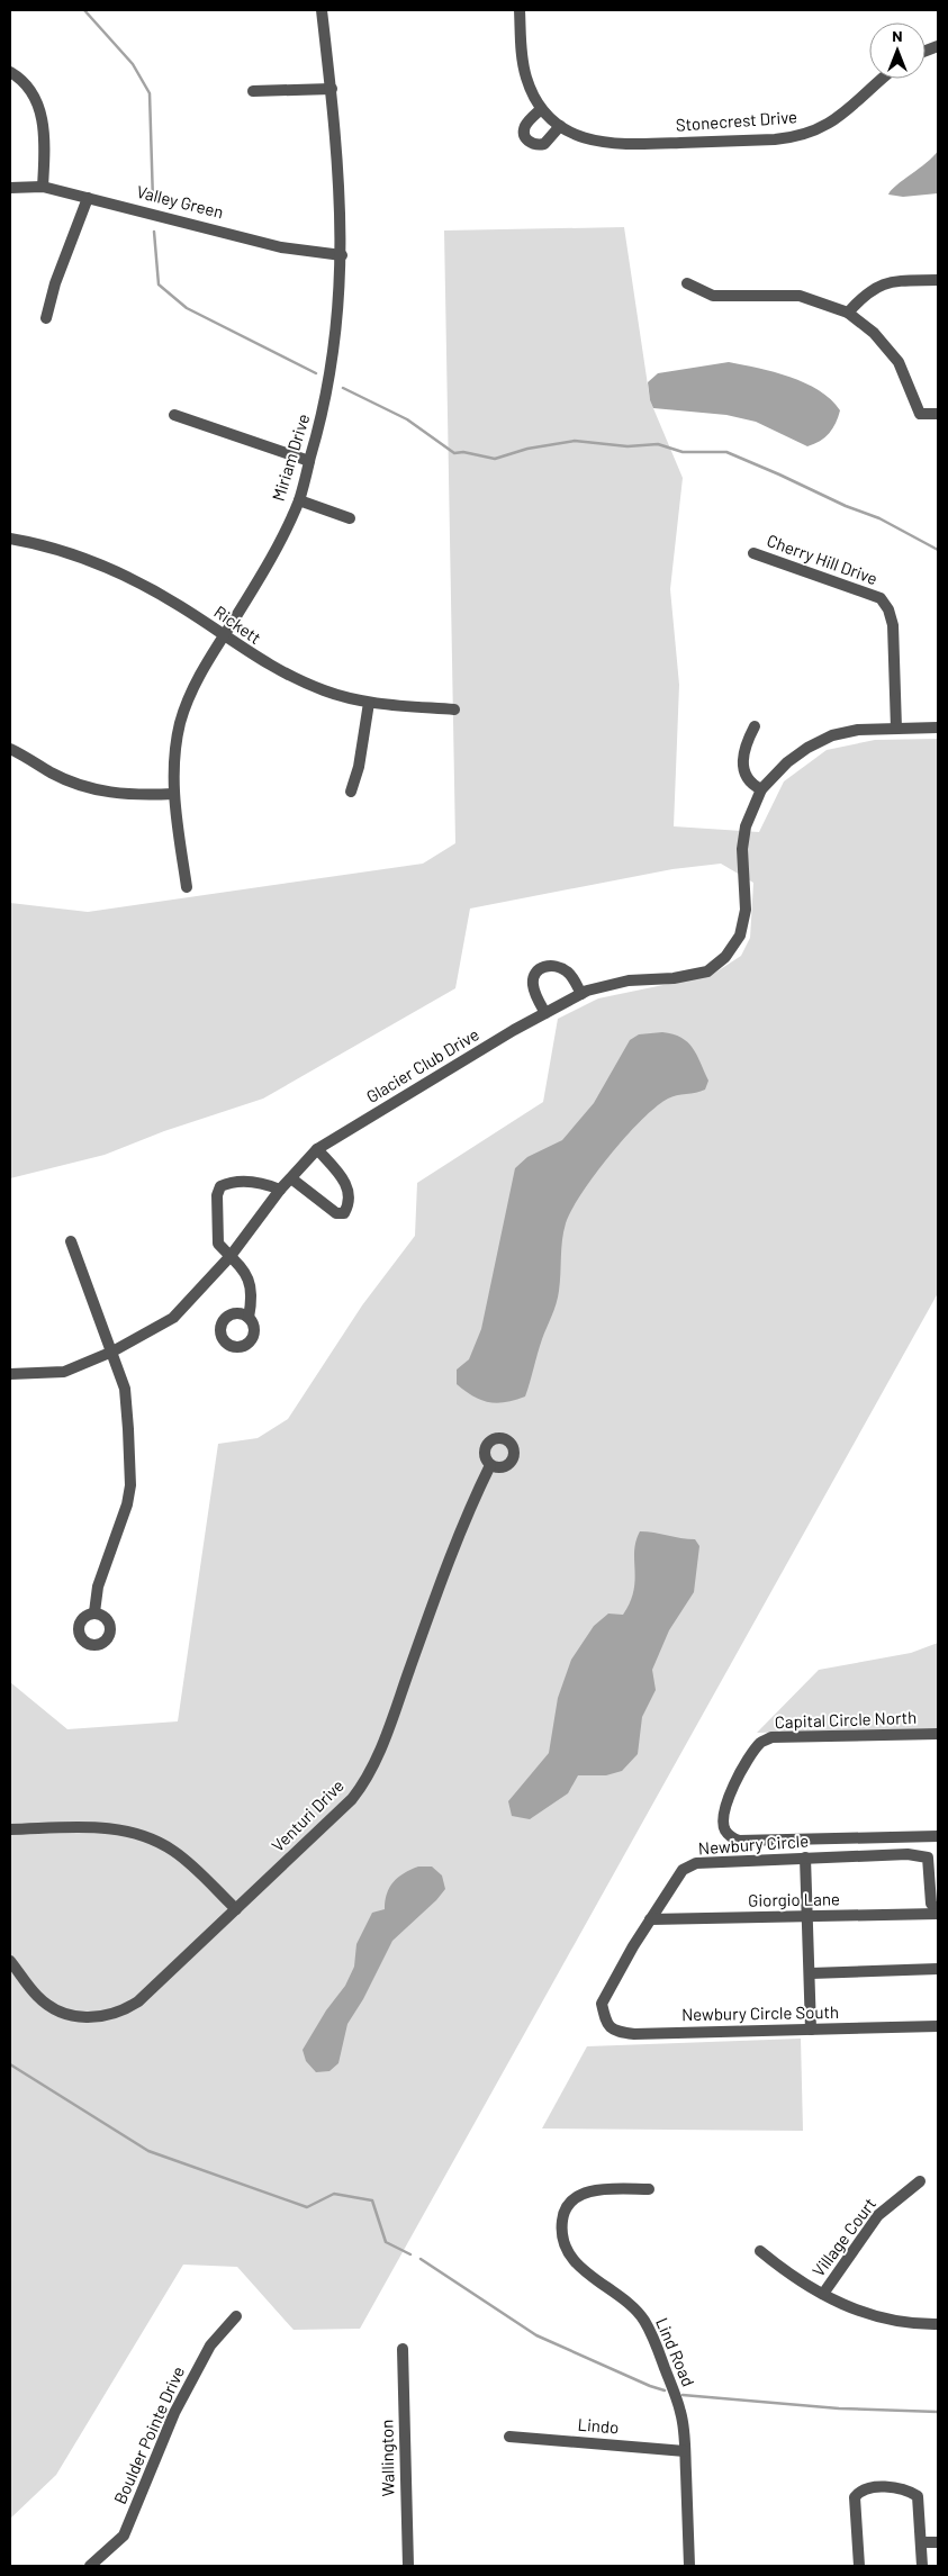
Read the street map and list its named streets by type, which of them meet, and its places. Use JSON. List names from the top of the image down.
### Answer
{
  "streets": {
    "street": [
      "Stonecrest Drive",
      "Valley Green",
      "Miriam Drive",
      "Cherry Hill Drive",
      "Rickett",
      "Glacier Club Drive",
      "Capital Circle North",
      "Venturi Drive",
      "Newbury Circle",
      "Giorgio Lane",
      "Newbury Circle South",
      "Village Court",
      "Lind Road",
      "Lindo",
      "Boulder Pointe Drive",
      "Wallington"
    ]
  },
  "crossings": [
    ["Valley Green", "Miriam Drive"],
    ["Miriam Drive", "Rickett"],
    ["Cherry Hill Drive", "Glacier Club Drive"],
    ["Newbury Circle", "Giorgio Lane"],
    ["Newbury Circle", "Newbury Circle South"],
    ["Lind Road", "Lindo"]
  ],
  "north": "top"
}
